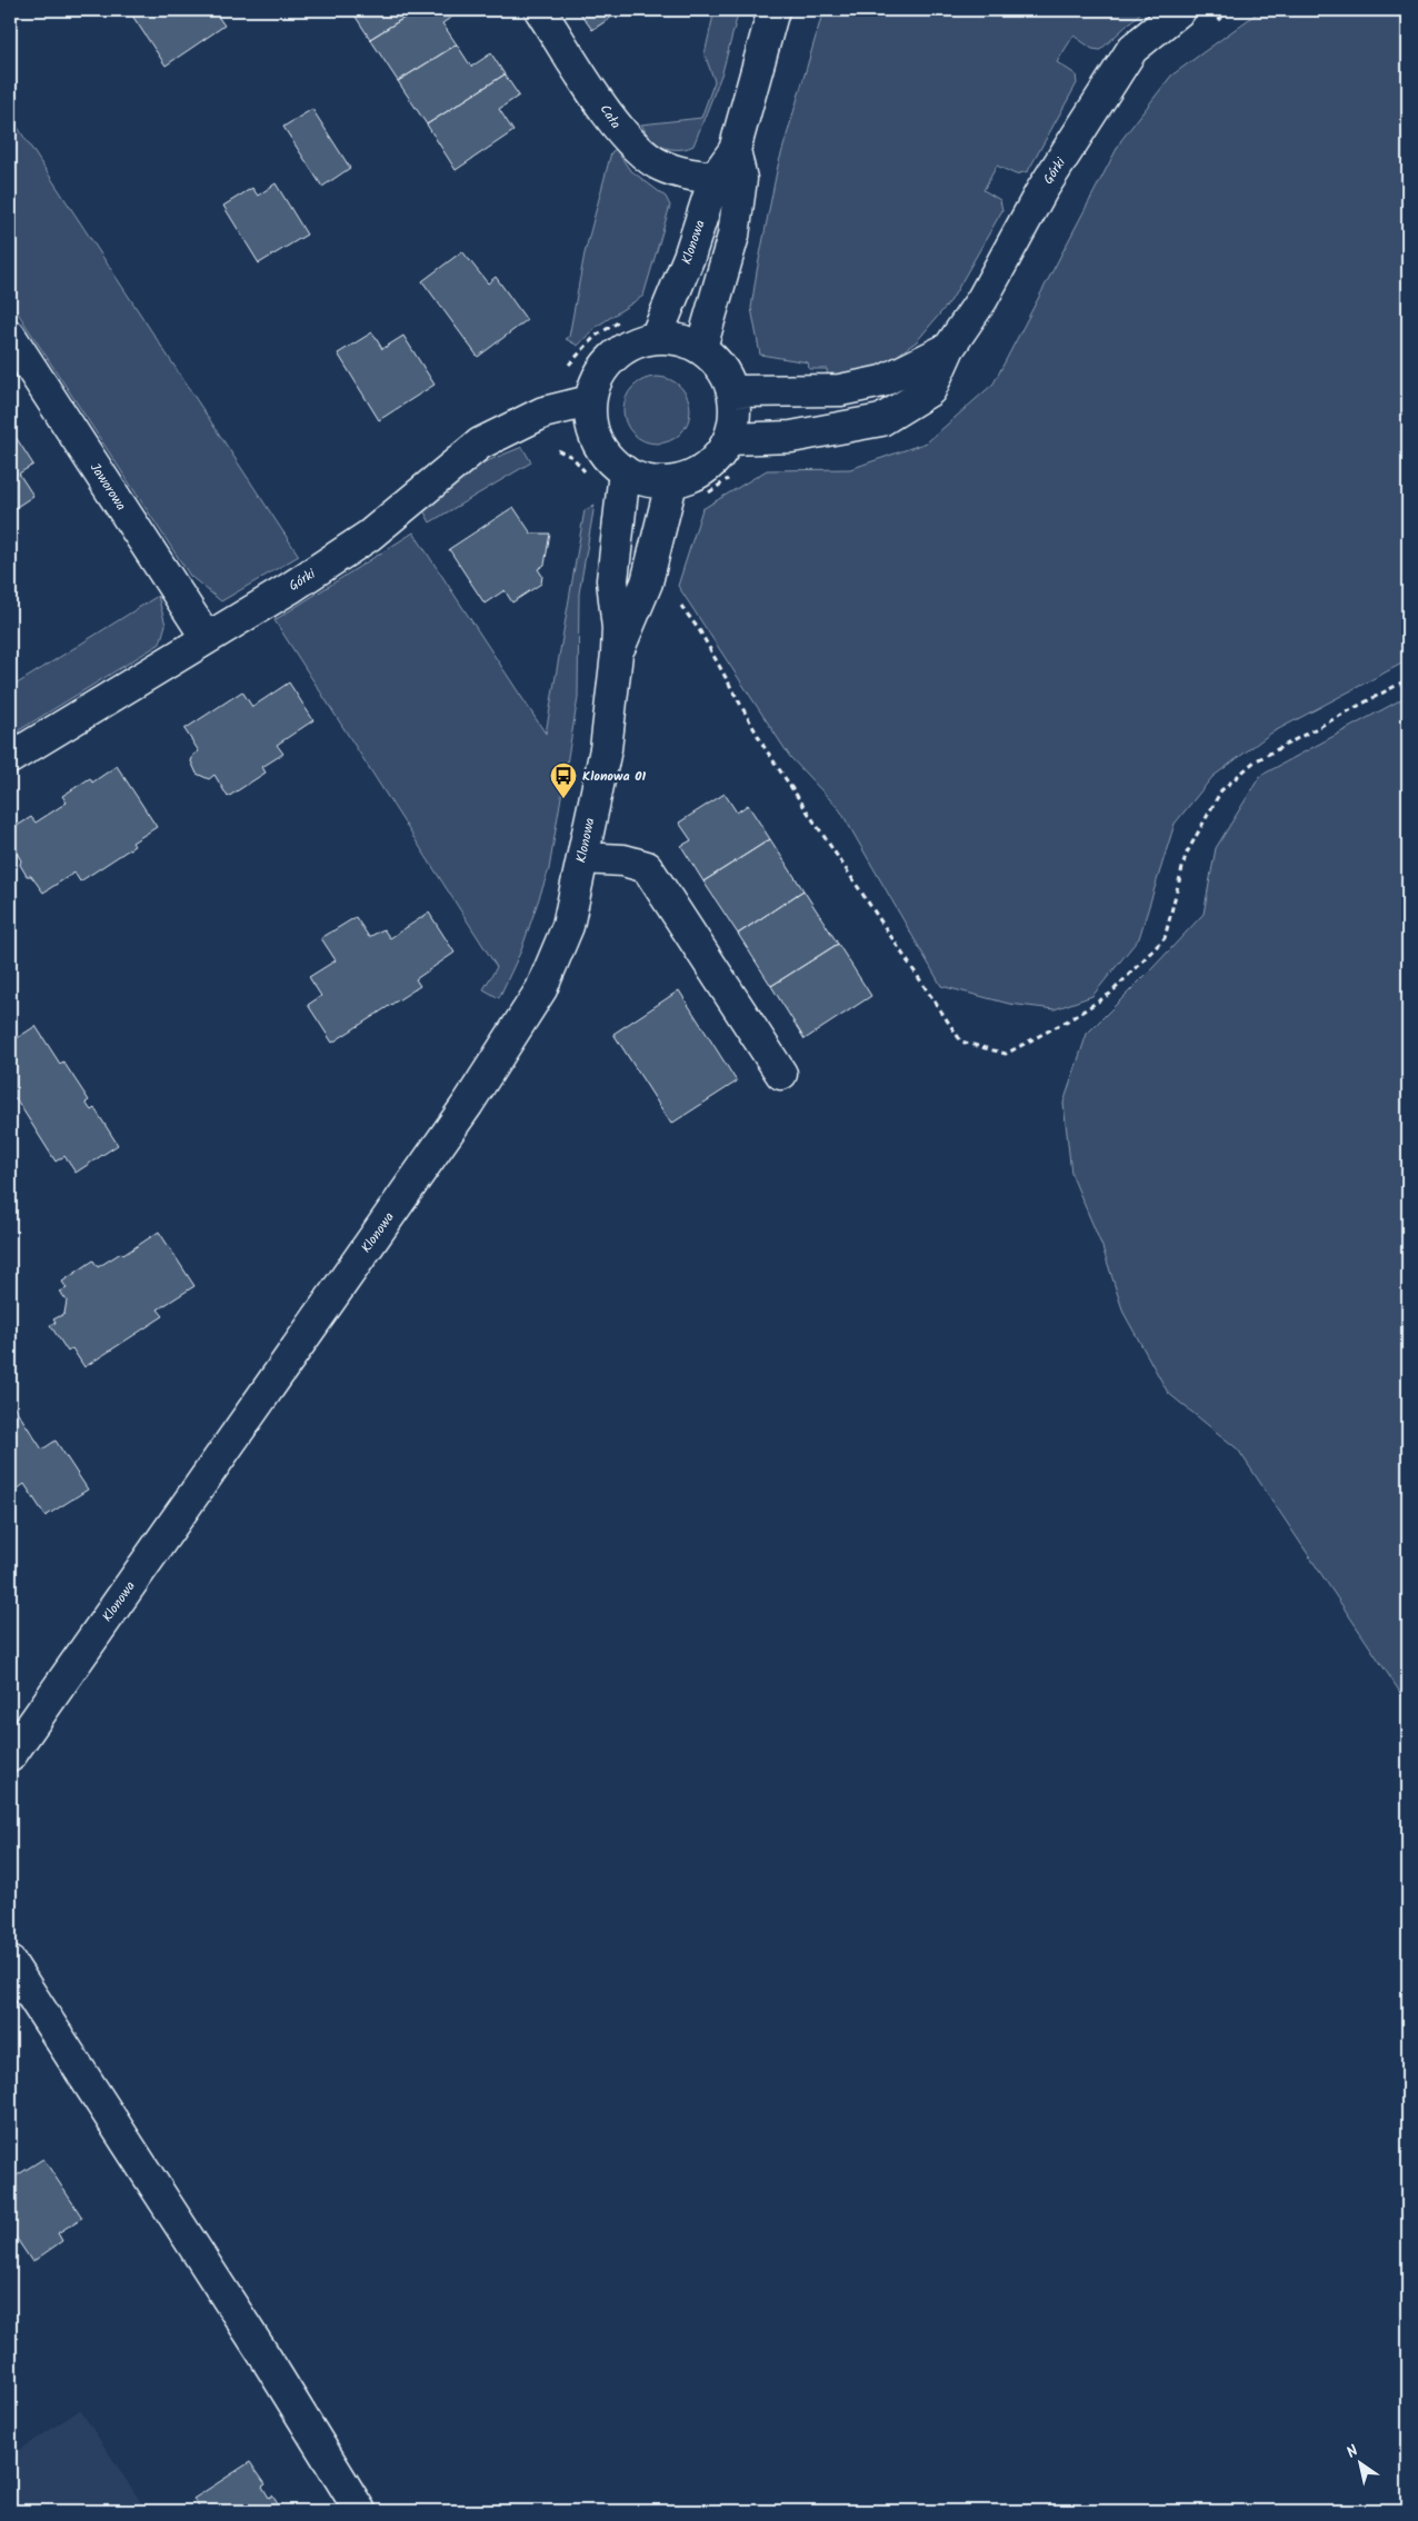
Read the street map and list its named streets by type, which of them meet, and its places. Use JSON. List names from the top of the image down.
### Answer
{
  "streets": {
    "street": [
      "Cała",
      "Górki",
      "Klonowa",
      "Jaworowa"
    ]
  },
  "crossings": [
    ["Cała", "Klonowa"],
    ["Górki", "Klonowa"],
    ["Górki", "Jaworowa"]
  ],
  "places": {
    "bus stop": ["Klonowa 01"]
  },
  "north": "top left"
}
